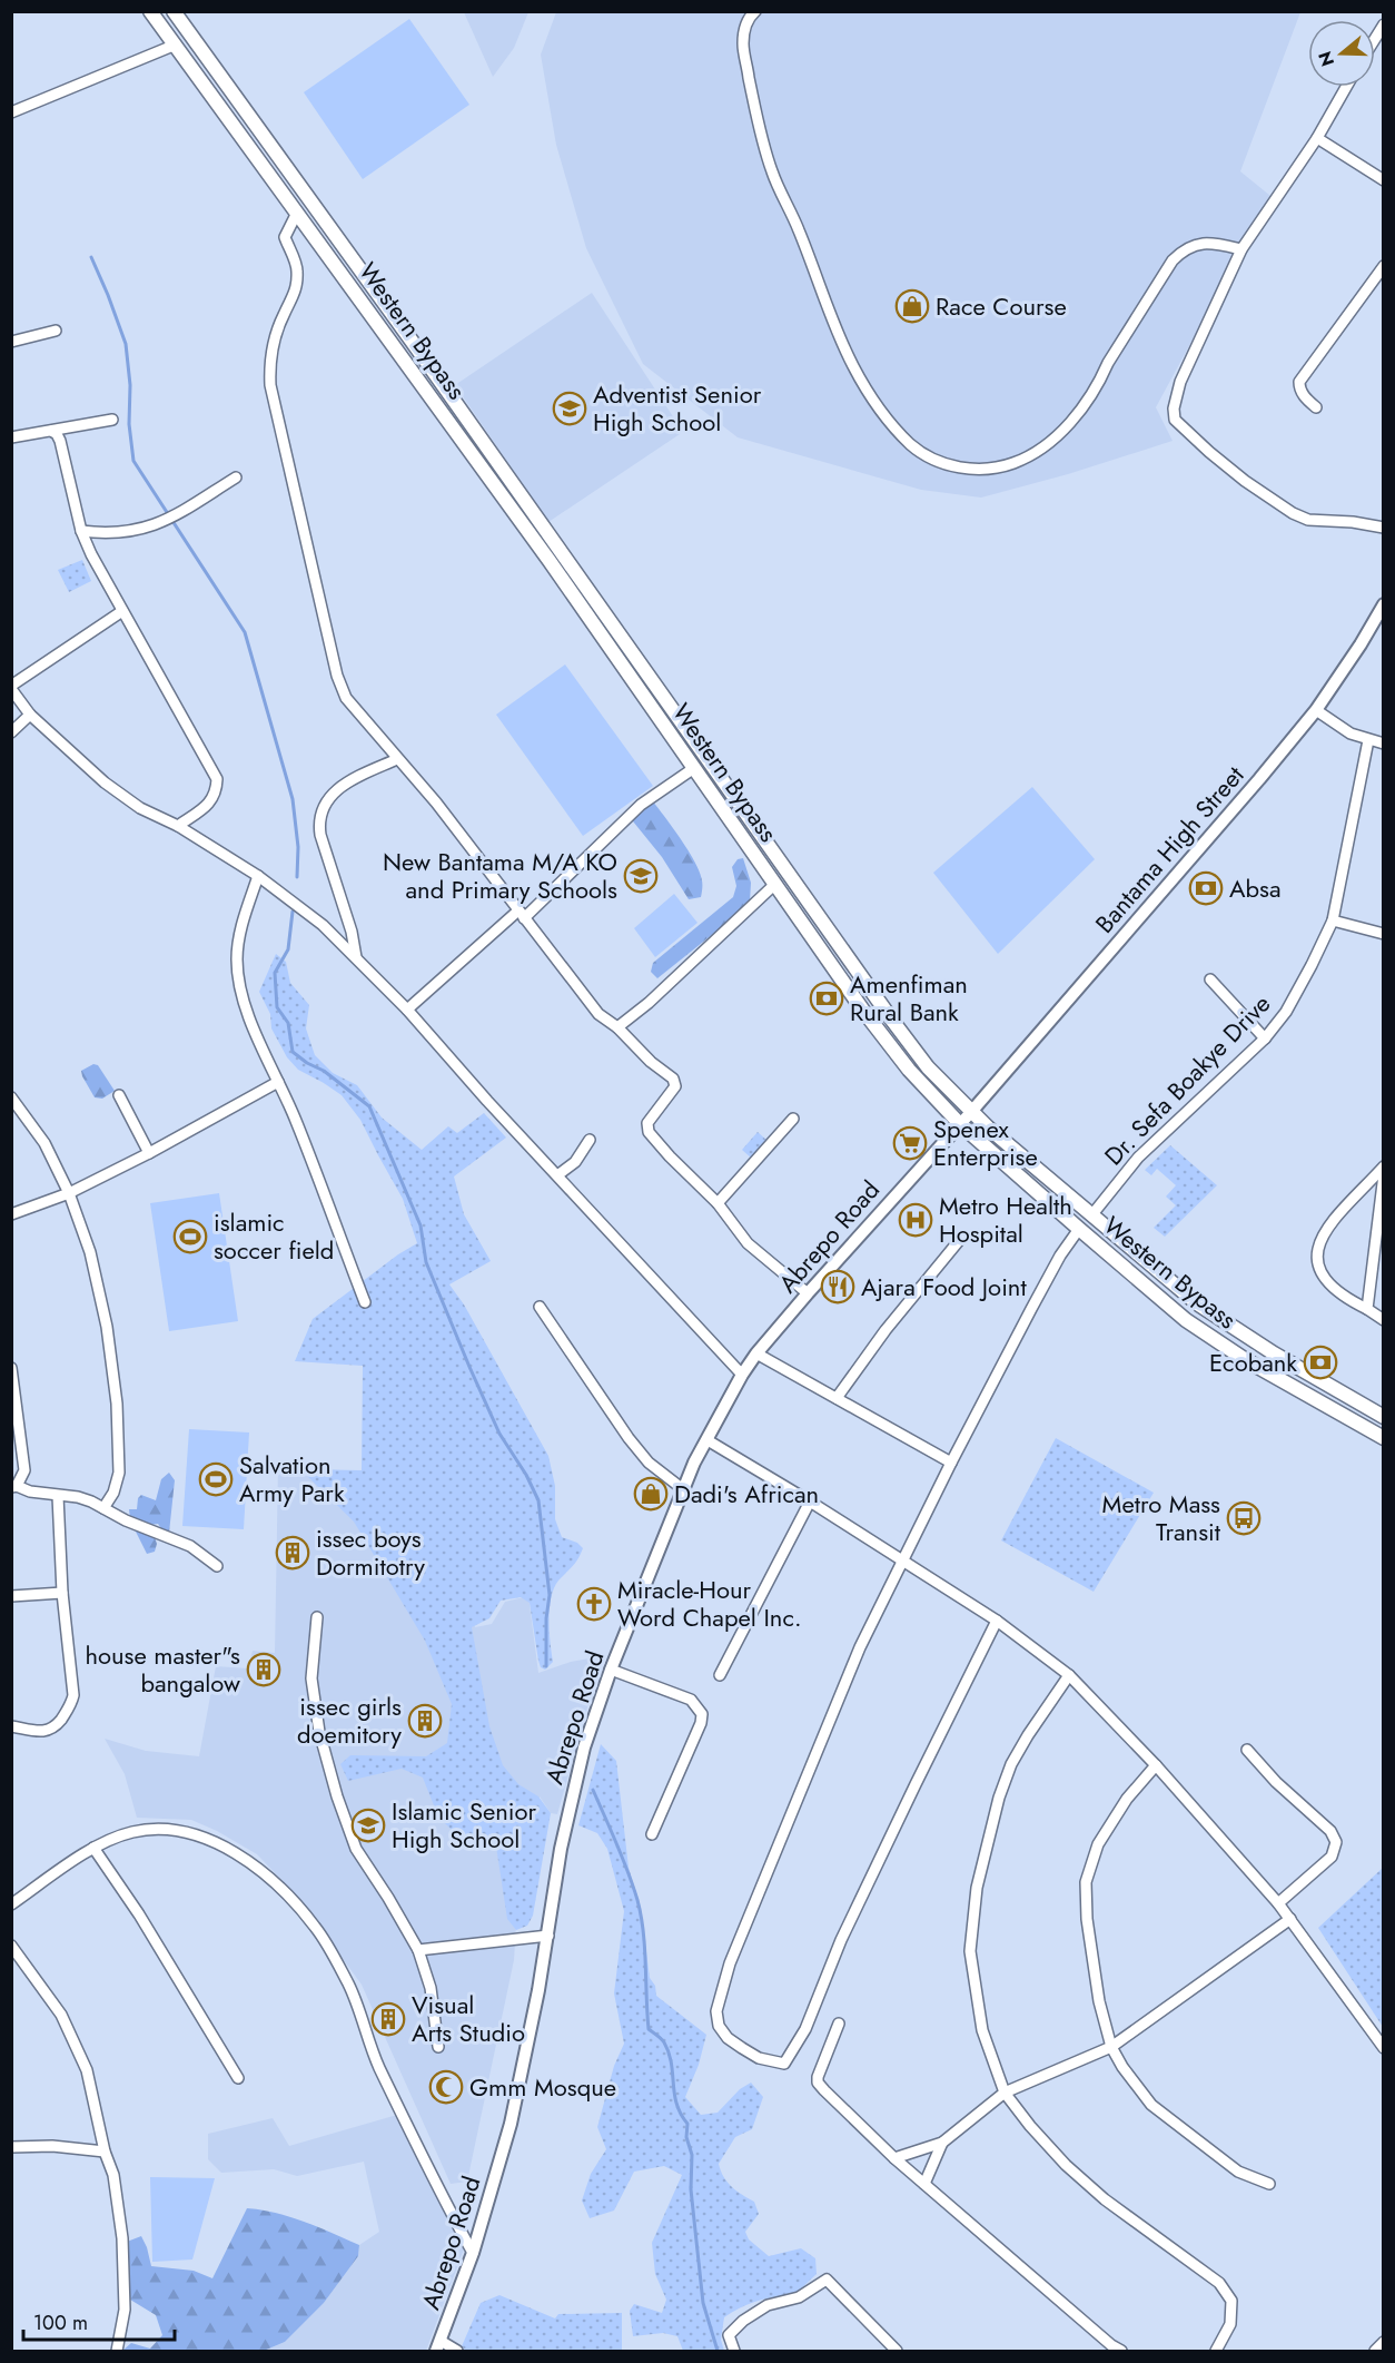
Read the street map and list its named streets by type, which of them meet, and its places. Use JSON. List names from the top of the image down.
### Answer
{
  "streets": {
    "highway": ["Western Bypass"],
    "main road": ["Bantama High Street", "Abrepo Road"],
    "street": ["Dr. Sefa Boakye Drive"]
  },
  "crossings": [
    ["Western Bypass", "Bantama High Street"],
    ["Western Bypass", "Dr. Sefa Boakye Drive"],
    ["Western Bypass", "Abrepo Road"],
    ["Bantama High Street", "Abrepo Road"]
  ],
  "places": {
    "shop": ["Race Course", "Dadi's African"],
    "school or university": ["Adventist Senior High School", "New Bantama M/A KO and Primary Schools", "Islamic Senior High School"],
    "bank": ["Absa", "Amenfiman Rural Bank", "Ecobank"],
    "supermarket": ["Spenex Enterprise"],
    "hospital": ["Metro Health Hospital"],
    "sports": ["islamic soccer field", "Salvation Army Park"],
    "restaurant": ["Ajara Food Joint"],
    "bus stop": ["Metro Mass Transit"],
    "building": [
      "issec boys Dormitotry",
      "house master\"s bangalow",
      "issec girls doemitory",
      "Visual Arts Studio"
    ],
    "church": ["Miracle-Hour Word Chapel Inc."],
    "mosque": ["Gmm Mosque"]
  },
  "scale_bar": "100 m",
  "north": "left"
}
